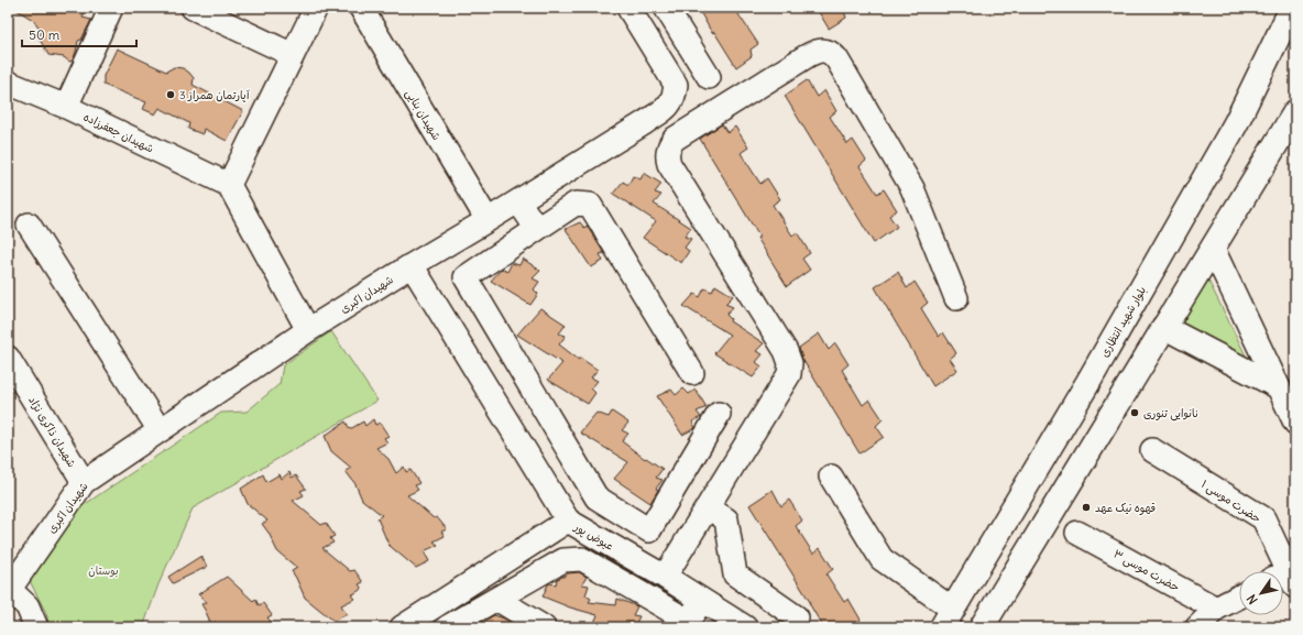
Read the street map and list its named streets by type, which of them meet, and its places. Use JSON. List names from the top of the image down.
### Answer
{
  "streets": {
    "main road": ["بلوار شهید انتظاری"],
    "street": [
      "شهیدان بنایی",
      "شهیدان جعفرزاده",
      "شهیدان اکبری",
      "شهیدان ذاکری نژاد",
      "حضرت موسی ۱",
      "عیوض پور",
      "حضرت موسی ۳"
    ]
  },
  "crossings": [
    ["شهیدان بنایی", "شهیدان اکبری"],
    ["شهیدان اکبری", "شهیدان ذاکری نژاد"]
  ],
  "parks": ["بوستان"],
  "places": ["آپارتمان همراز 3", "نانوایی تنوری", "قهوه نیک عهد"],
  "scale_bar": "50 m",
  "north": "bottom left"
}
